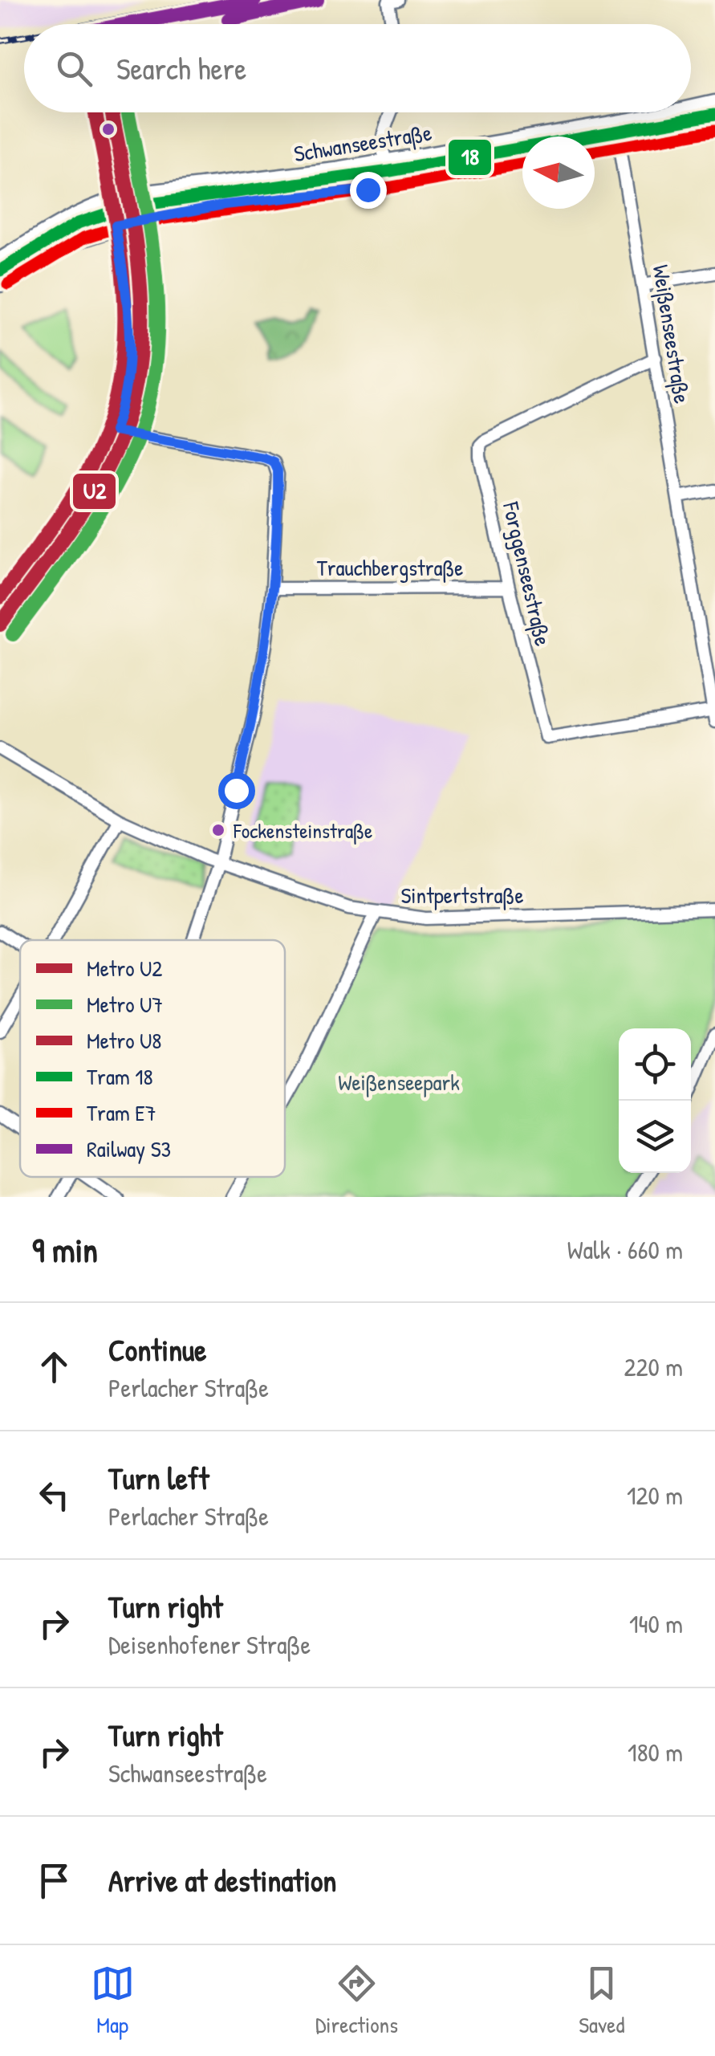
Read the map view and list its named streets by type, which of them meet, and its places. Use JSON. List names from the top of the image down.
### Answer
{
  "streets": {
    "main road": ["Schwanseestraße"],
    "street": [
      "Weißenseestraße",
      "Trauchbergstraße",
      "Forggenseestraße",
      "Sintpertstraße"
    ]
  },
  "crossings": [
    ["Weißenseestraße", "Forggenseestraße"],
    ["Trauchbergstraße", "Forggenseestraße"]
  ],
  "parks": ["Weißenseepark"],
  "places": ["Fockensteinstraße"],
  "lines": [
    "rail line S3",
    "metro line U2",
    "metro line U7",
    "metro line U8",
    "tram line 18",
    "tram line E7"
  ],
  "legend": [
    "Metro U2",
    "Metro U7",
    "Metro U8",
    "Tram 18",
    "Tram E7",
    "Railway S3"
  ],
  "north": "left",
  "page": {
    "search": "Search here",
    "heading": ["9 min", "Walk · 660 m"],
    "list": [
      ["Continue", "Perlacher Straße", "220 m"],
      ["Turn left", "Perlacher Straße", "120 m"],
      ["Turn right", "Deisenhofener Straße", "140 m"],
      ["Turn right", "Schwanseestraße", "180 m"],
      "Arrive at destination"
    ],
    "nav": ["Map", "Directions", "Saved"]
  }
}
